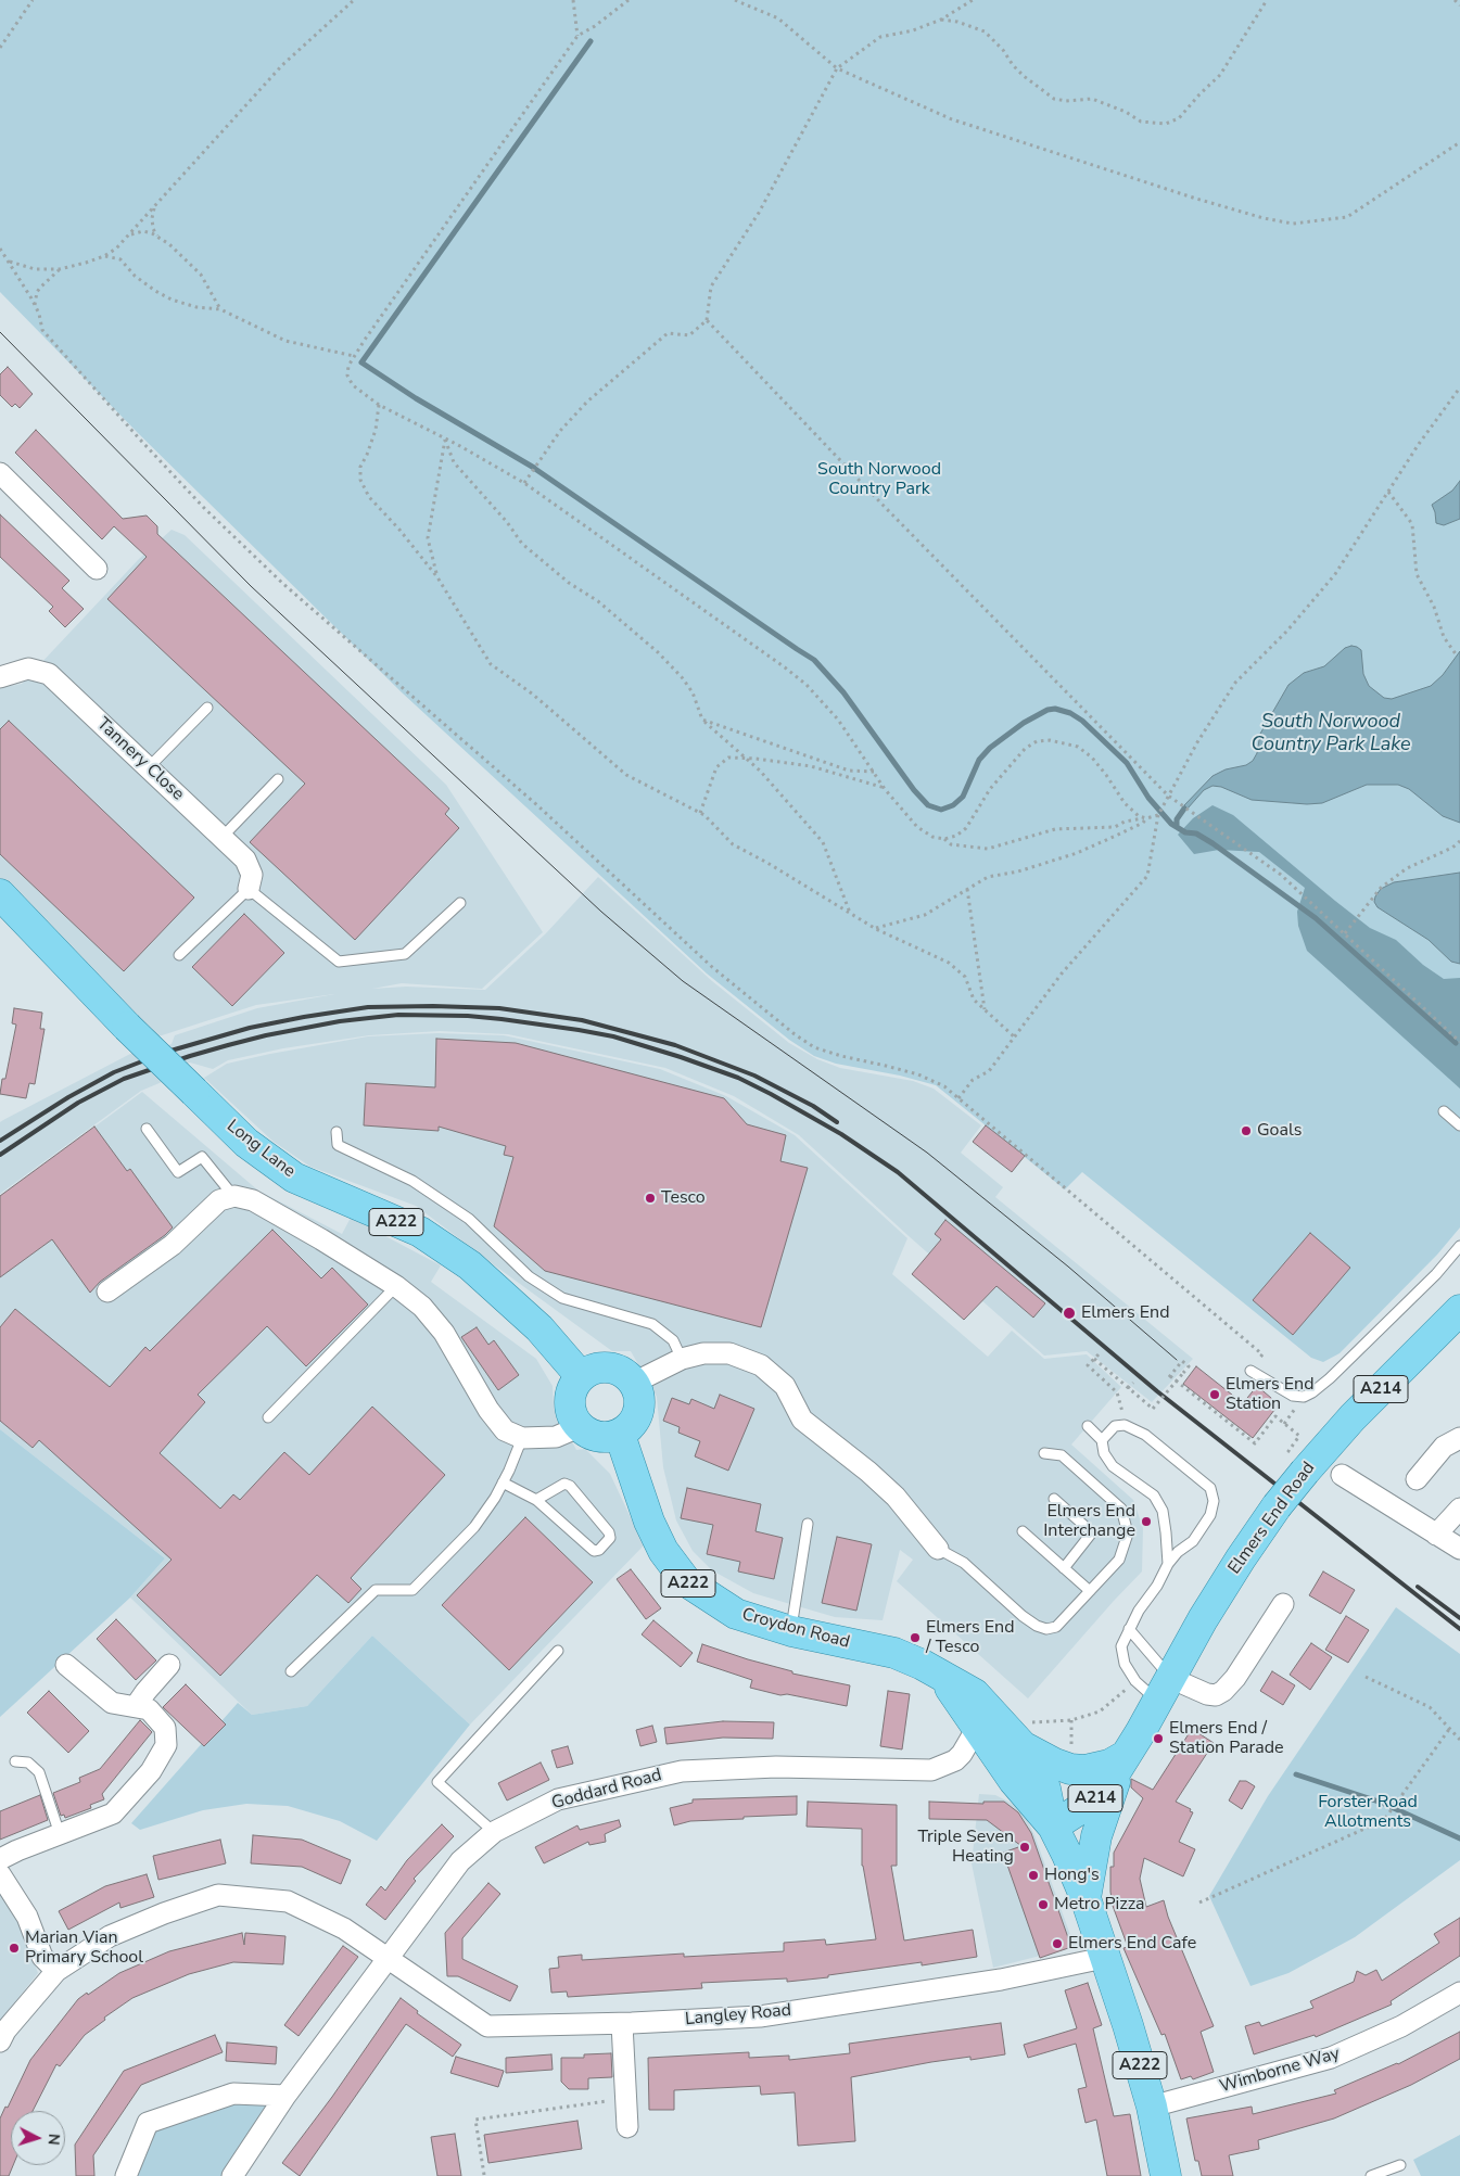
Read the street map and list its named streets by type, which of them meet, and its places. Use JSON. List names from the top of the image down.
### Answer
{
  "streets": {
    "main road": [
      "Long Lane",
      "A222",
      "A214",
      "Elmers End Road",
      "Croydon Road"
    ],
    "street": [
      "Tannery Close",
      "Goddard Road",
      "Langley Road",
      "Wimborne Way"
    ]
  },
  "crossings": [
    ["Long Lane", "Croydon Road"],
    ["Elmers End Road", "Croydon Road"],
    ["Croydon Road", "Goddard Road"],
    ["Croydon Road", "Langley Road"],
    ["Croydon Road", "Wimborne Way"],
    ["Goddard Road", "Langley Road"]
  ],
  "water": ["South Norwood Country Park Lake"],
  "parks": ["South Norwood Country Park", "Forster Road Allotments"],
  "places": [
    "Goals",
    "Tesco",
    "Elmers End",
    "Elmers End Station",
    "Elmers End Interchange",
    "Elmers End / Tesco",
    "Elmers End / Station Parade",
    "Triple Seven Heating",
    "Hong's",
    "Metro Pizza",
    "Elmers End Cafe",
    "Marian Vian Primary School"
  ],
  "north": "right"
}
